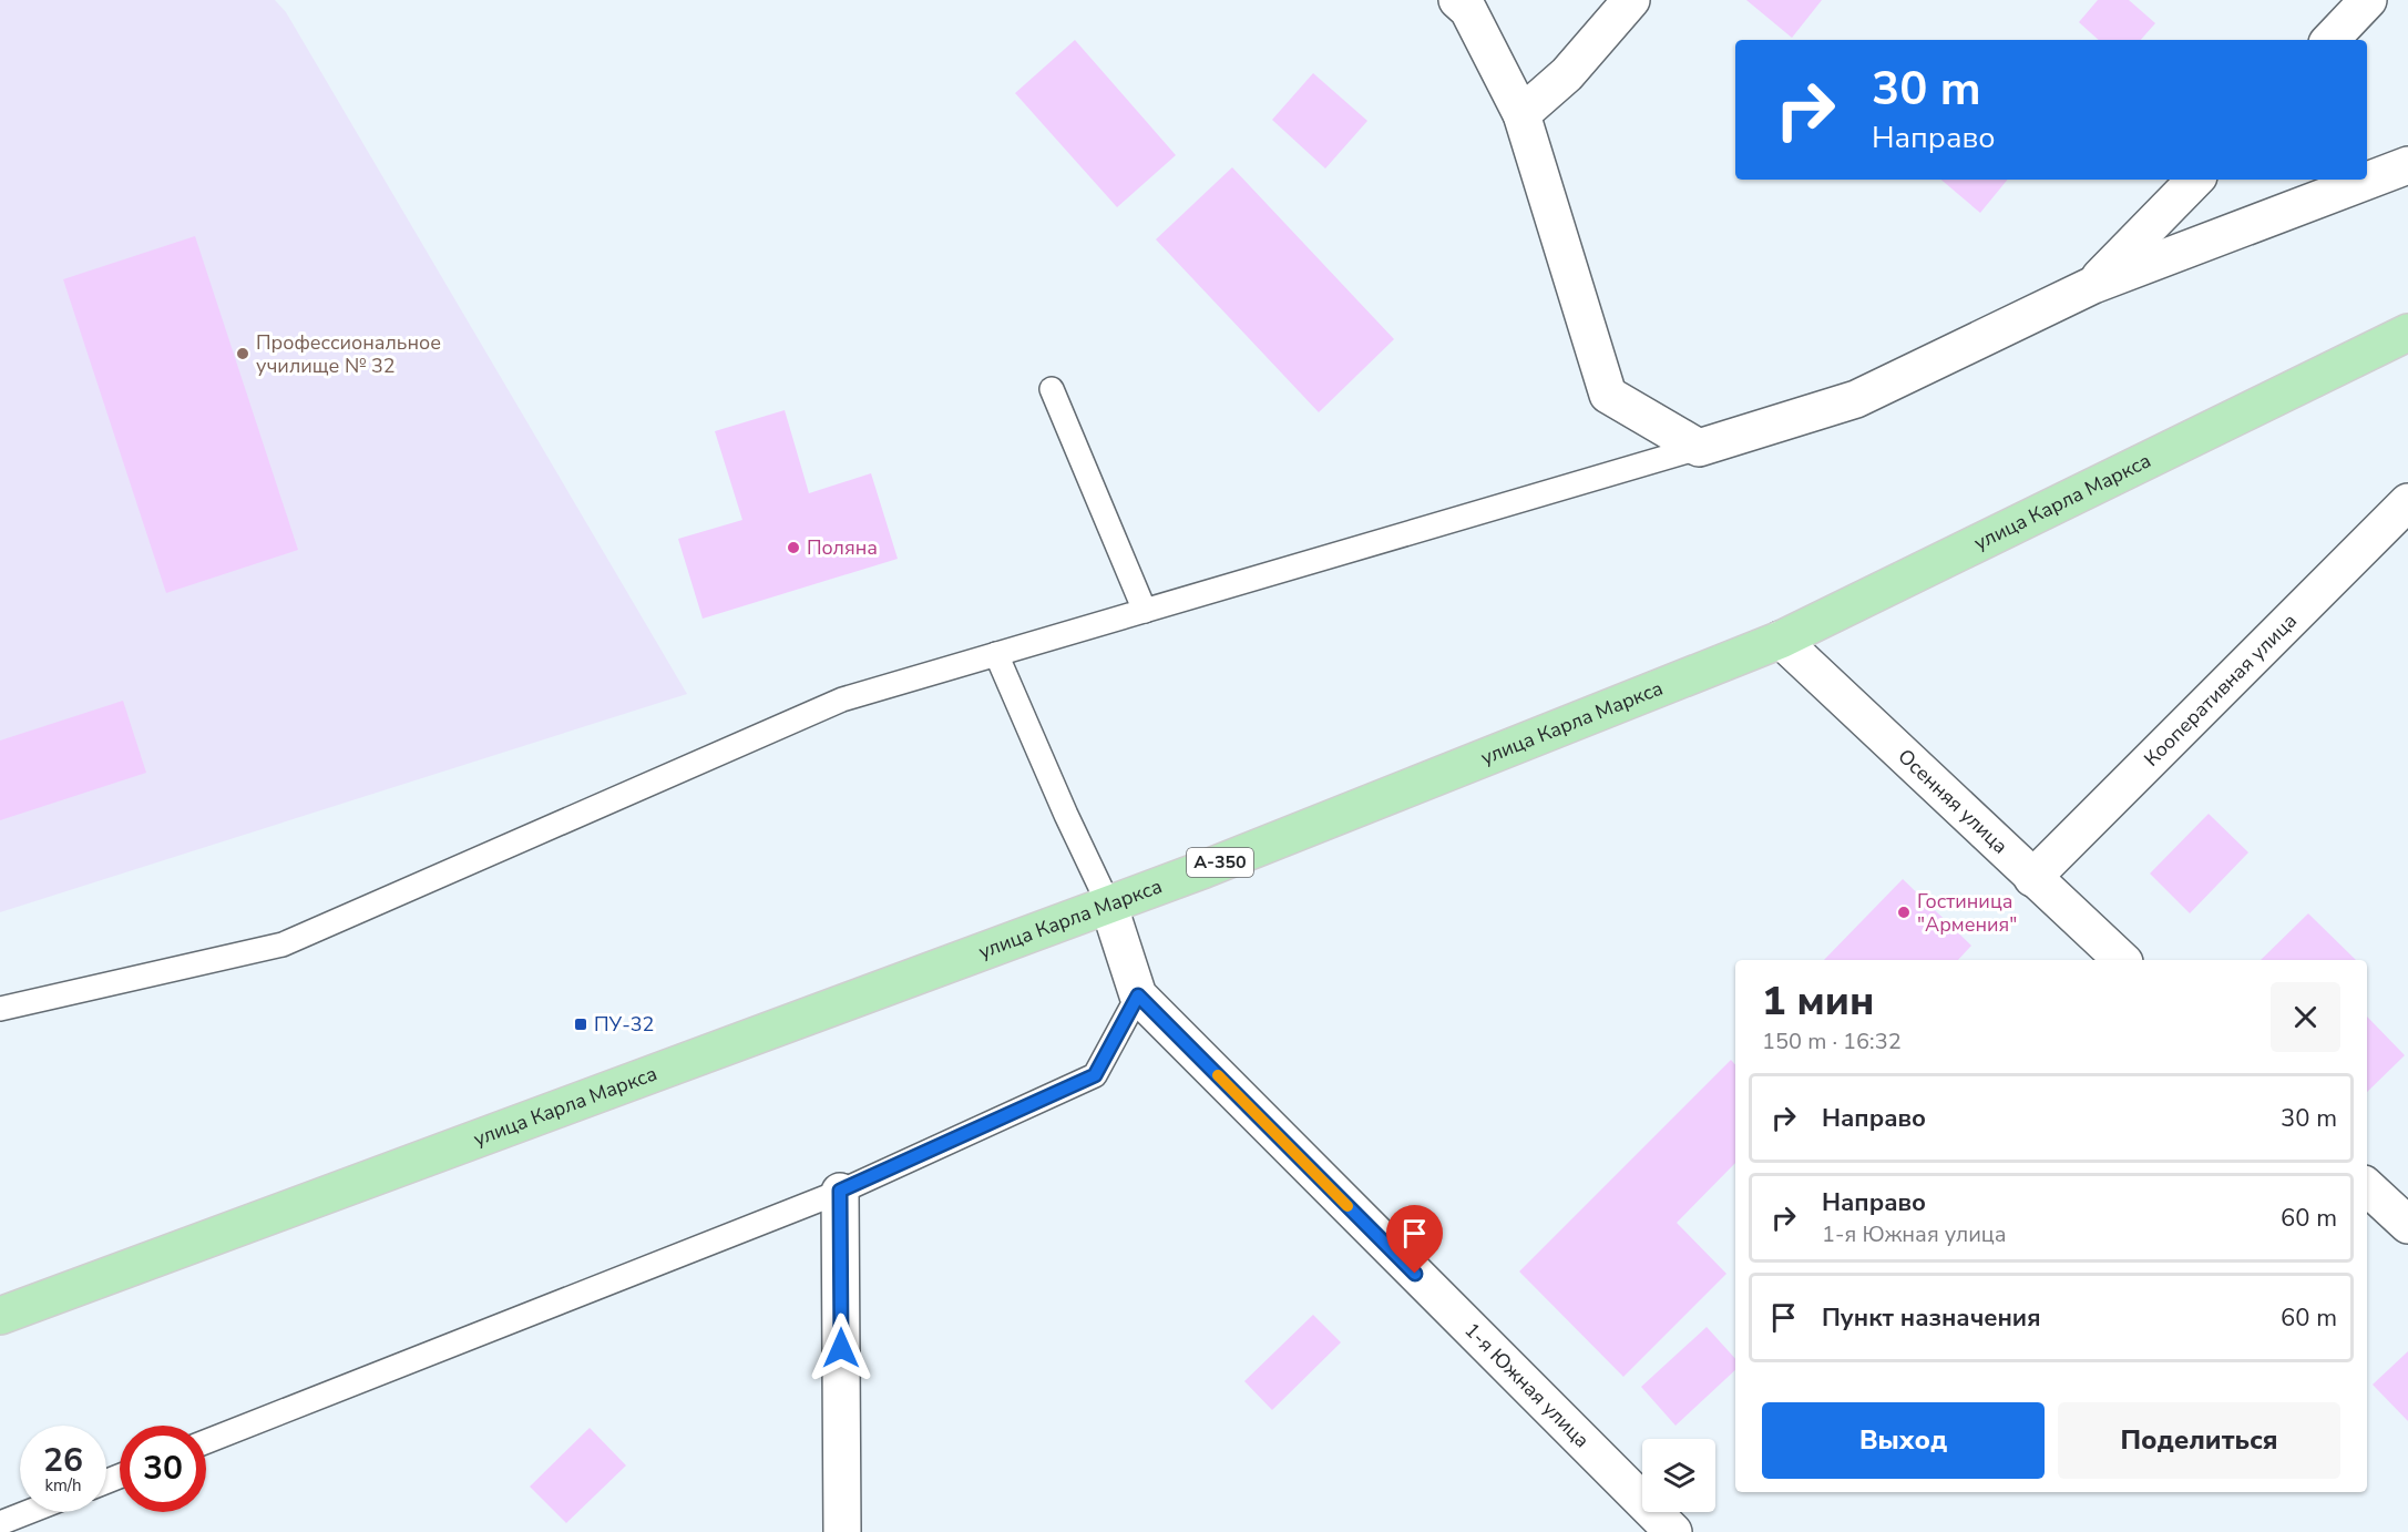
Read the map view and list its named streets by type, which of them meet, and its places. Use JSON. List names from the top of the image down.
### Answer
{
  "streets": {
    "highway": ["улица Карла Маркса", "А-350"],
    "street": ["Кооперативная улица", "Осенняя улица", "1-я Южная улица"]
  },
  "crossings": [
    ["улица Карла Маркса", "Осенняя улица"],
    ["улица Карла Маркса", "1-я Южная улица"],
    ["Кооперативная улица", "Осенняя улица"]
  ],
  "places": {
    "other": ["Профессиональное училище № 32", "Поляна", "Гостиница \"Армения\""],
    "transit": ["ПУ-32"]
  },
  "page": {
    "turn": ["30 m", "Направо"],
    "heading": ["1 мин", "150 m · 16:32"],
    "list": [
      {
        "name": "Направо",
        "value": "30 m"
      },
      {
        "name": "Направо",
        "note": "1-я Южная улица",
        "value": "60 m"
      },
      {
        "name": "Пункт назначения",
        "value": "60 m"
      }
    ],
    "buttons": ["Выход", "Поделиться"],
    "speed": "26 km/h",
    "limit": "30"
  }
}
